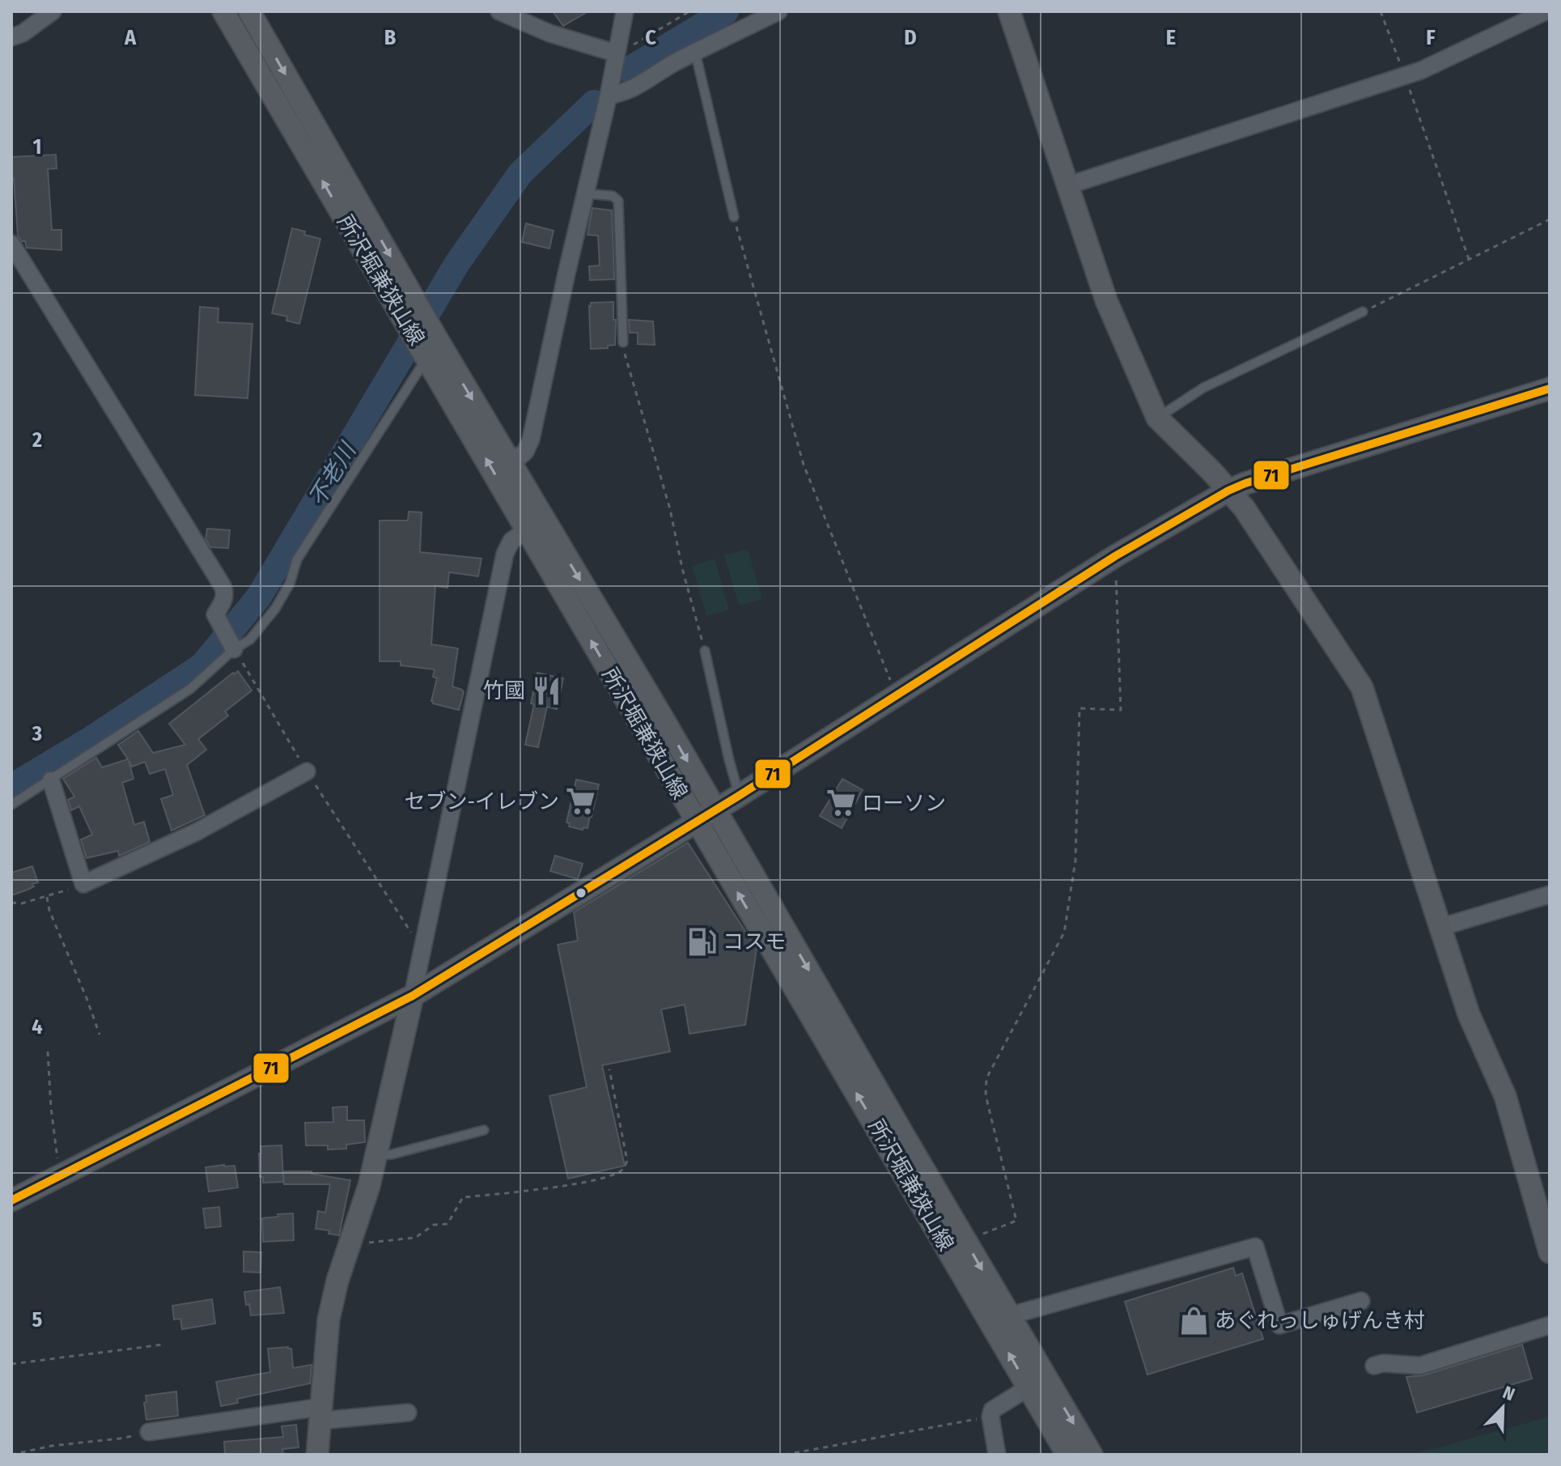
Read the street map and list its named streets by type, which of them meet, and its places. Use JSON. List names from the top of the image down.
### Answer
{
  "streets": {
    "street": ["所沢堀兼狭山線"]
  },
  "water": ["不老川"],
  "places": {
    "restaurant": ["竹國"],
    "supermarket": ["セブン-イレブン", "ローソン"],
    "fuel station": ["コスモ"],
    "shop": ["あぐれっしゅげんき村"]
  },
  "lines": ["transit line 71"],
  "north": "top right",
  "grid": {
    "columns": [
      "A",
      "B",
      "C",
      "D",
      "E",
      "F"
    ],
    "rows": [
      "1",
      "2",
      "3",
      "4",
      "5"
    ]
  }
}
